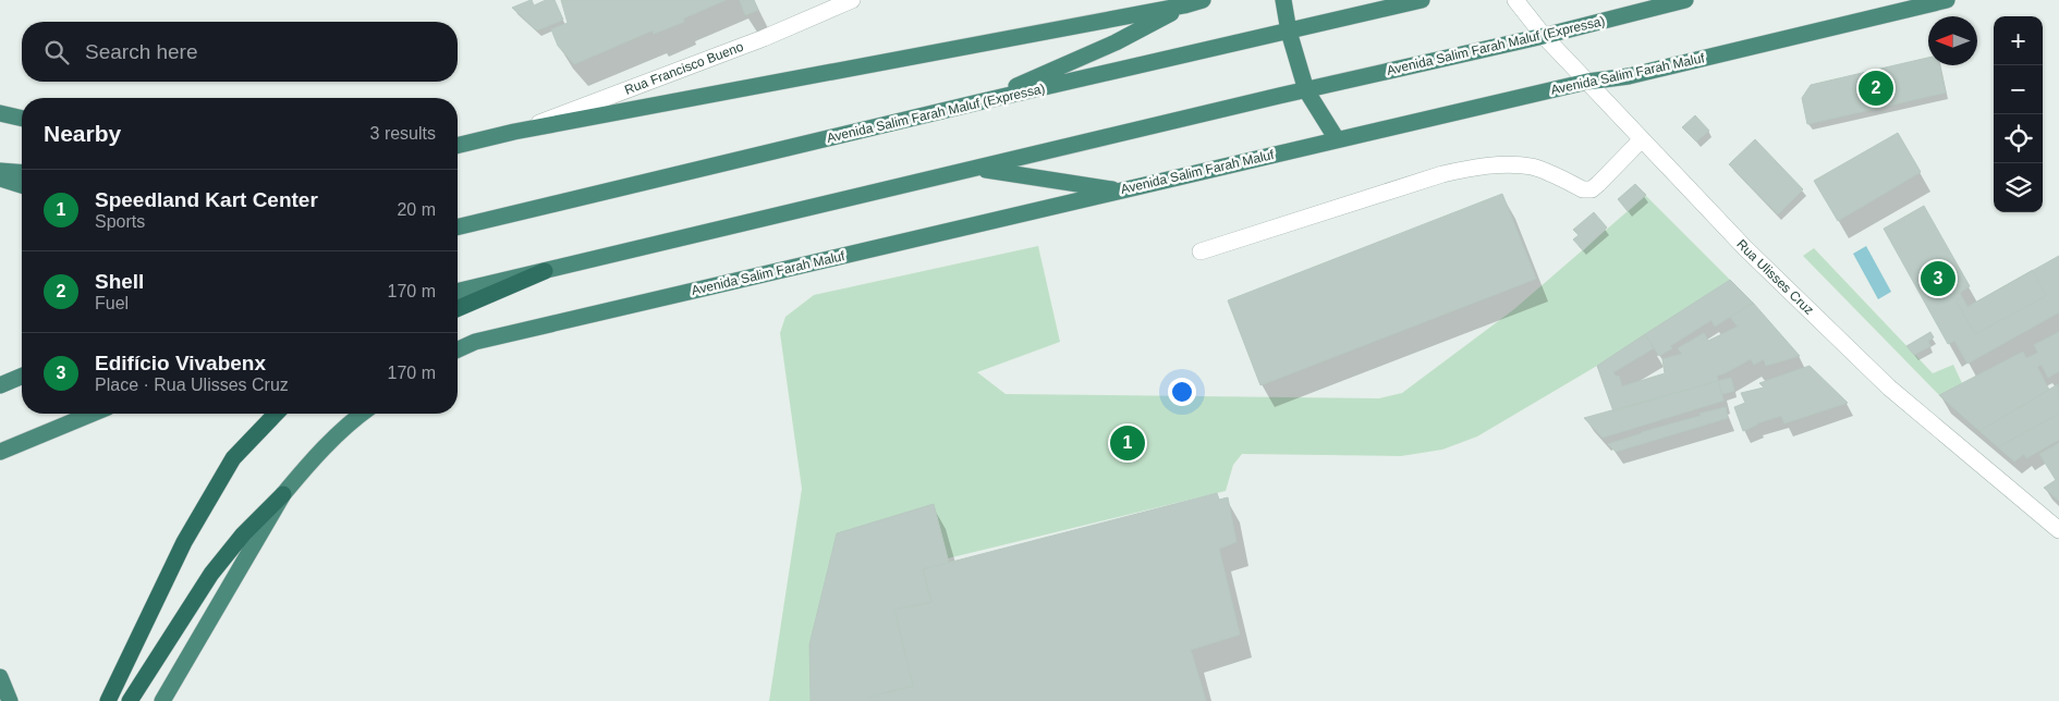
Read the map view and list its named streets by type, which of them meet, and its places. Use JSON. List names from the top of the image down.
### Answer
{
  "streets": {
    "highway": ["Avenida Salim Farah Maluf (Expressa)", "Avenida Salim Farah Maluf"],
    "street": ["Rua Francisco Bueno", "Rua Ulisses Cruz"]
  },
  "crossings": [
    ["Avenida Salim Farah Maluf (Expressa)", "Rua Ulisses Cruz"],
    ["Avenida Salim Farah Maluf", "Rua Ulisses Cruz"]
  ],
  "north": "left",
  "page": {
    "map_buttons": ["+", "−"],
    "search": "Search here",
    "pins": ["2", "3", "1"],
    "heading": ["Nearby", "3 results"],
    "list": [
      {
        "mark": "1",
        "name": "Speedland Kart Center",
        "note": "Sports",
        "value": "20 m"
      },
      {
        "mark": "2",
        "name": "Shell",
        "note": "Fuel",
        "value": "170 m"
      },
      {
        "mark": "3",
        "name": "Edifício Vivabenx",
        "note": "Place · Rua Ulisses Cruz",
        "value": "170 m"
      }
    ]
  }
}
